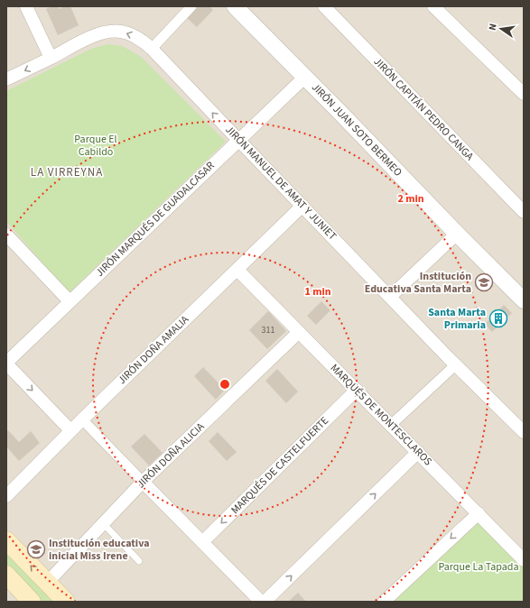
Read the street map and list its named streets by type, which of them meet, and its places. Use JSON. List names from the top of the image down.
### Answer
{
  "streets": {
    "street": [
      "JIRÓN CAPITÁN PEDRO CANGA",
      "JIRÓN JUAN SOTO BERMEO",
      "JIRÓN MANUEL DE AMAT Y JUNIET",
      "JIRÓN MARQUÉS DE GUADALCASAR",
      "JIRÓN DOÑA AMALIA",
      "MARQUÉS DE MONTESCLAROS",
      "JIRÓN DOÑA ALICIA",
      "MARQUÉS DE CASTELFUERTE"
    ]
  },
  "crossings": [
    ["JIRÓN JUAN SOTO BERMEO", "JIRÓN MARQUÉS DE GUADALCASAR"],
    ["JIRÓN MANUEL DE AMAT Y JUNIET", "JIRÓN MARQUÉS DE GUADALCASAR"],
    ["JIRÓN MANUEL DE AMAT Y JUNIET", "JIRÓN DOÑA AMALIA"],
    ["JIRÓN DOÑA AMALIA", "MARQUÉS DE MONTESCLAROS"],
    ["MARQUÉS DE MONTESCLAROS", "JIRÓN DOÑA ALICIA"],
    ["MARQUÉS DE MONTESCLAROS", "MARQUÉS DE CASTELFUERTE"]
  ],
  "districts": ["LA VIRREYNA"],
  "parks": ["Parque El Cabildo", "Parque La Tapada"],
  "places": {
    "school or university": ["Institución Educativa Santa Marta", "Institución educativa inicial Miss Irene"],
    "building": ["Santa Marta Primaria"]
  },
  "house_numbers": ["311"],
  "north": "left",
  "rings": ["2 min", "1 min"]
}
